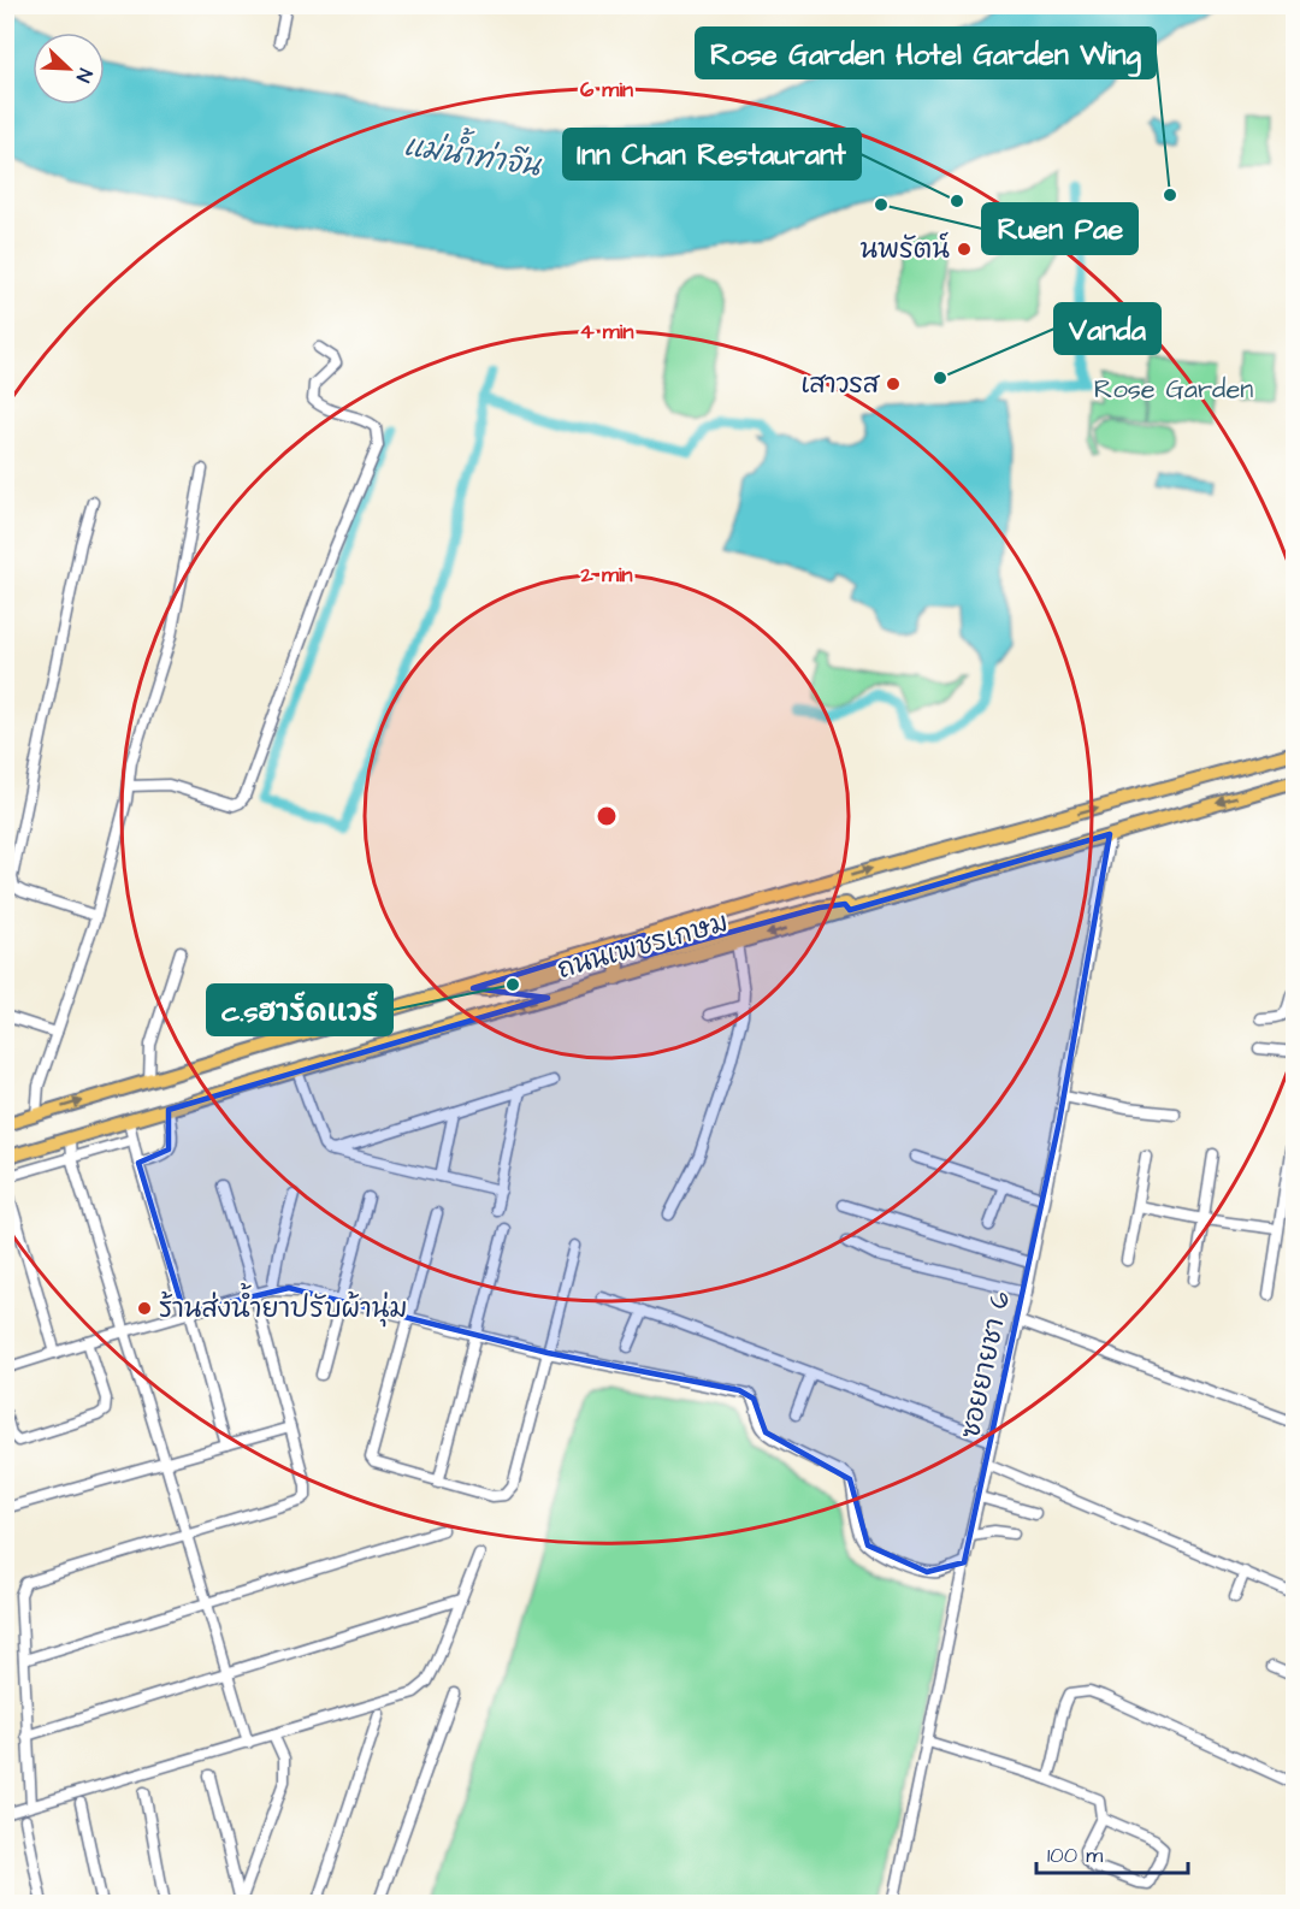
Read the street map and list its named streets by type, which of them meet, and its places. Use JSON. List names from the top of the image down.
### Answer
{
  "streets": {
    "main road": ["ถนนเพชรเกษม"],
    "street": ["ซอยยายชา 6"]
  },
  "crossings": [
    ["ถนนเพชรเกษม", "ซอยยายชา 6"]
  ],
  "water": ["แม่น้ำท่าจีน"],
  "parks": ["Rose Garden"],
  "places": [
    "Rose Garden Hotel Garden Wing",
    "Inn Chan Restaurant",
    "Ruen Pae",
    "นพรัตน์",
    "Vanda",
    "เสาวรส",
    "c.sฮาร์ดแวร์",
    "ร้านส่งน้ำยาปรับผ้านุ่ม"
  ],
  "scale_bar": "100 m",
  "north": "bottom right",
  "rings": ["6 min", "4 min", "2 min"]
}
